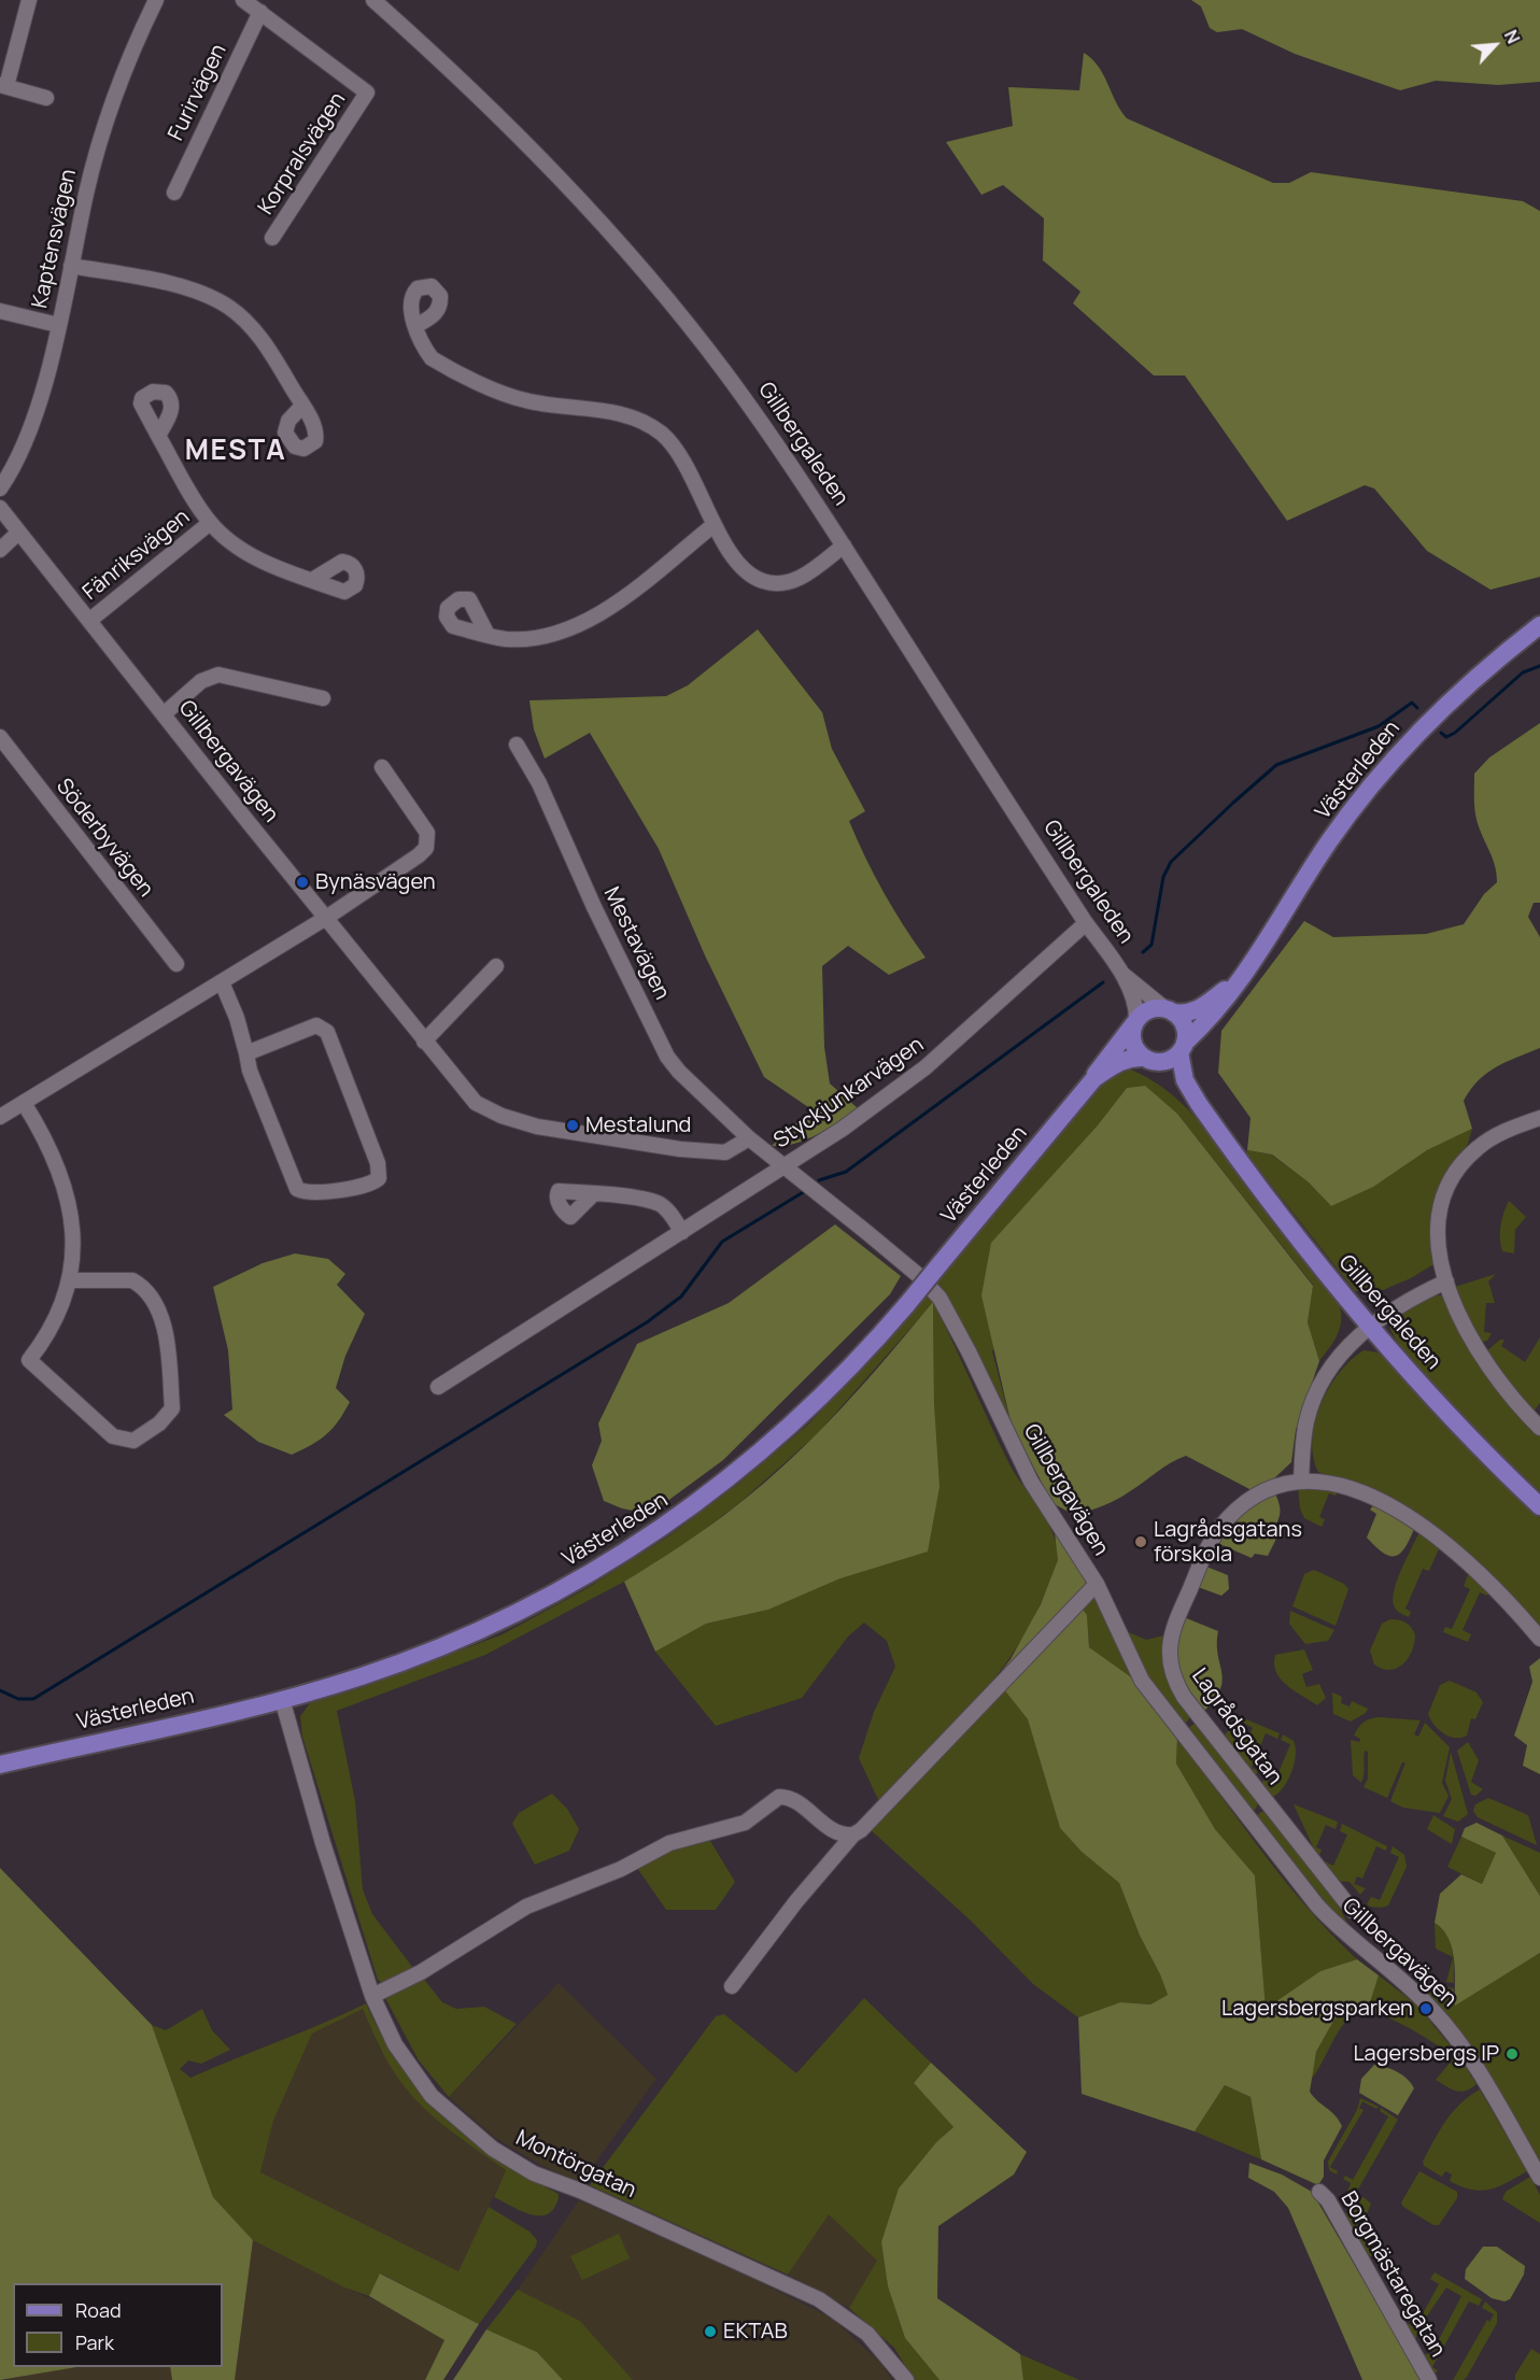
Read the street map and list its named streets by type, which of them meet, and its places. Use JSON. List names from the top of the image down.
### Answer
{
  "streets": {
    "main road": ["Gillbergaleden", "Västerleden"],
    "street": [
      "Furirvägen",
      "Korpralsvägen",
      "Kaptensvägen",
      "Fänriksvägen",
      "Gillbergavägen",
      "Söderbyvägen",
      "Mestavägen",
      "Styckjunkarvägen",
      "Lagrådsgatan",
      "Montörgatan",
      "Borgmästaregatan"
    ]
  },
  "crossings": [
    ["Furirvägen", "Korpralsvägen"],
    ["Gillbergaleden", "Västerleden"],
    ["Gillbergaleden", "Styckjunkarvägen"],
    ["Fänriksvägen", "Gillbergavägen"],
    ["Gillbergavägen", "Mestavägen"],
    ["Gillbergavägen", "Styckjunkarvägen"],
    ["Västerleden", "Montörgatan"]
  ],
  "districts": ["MESTA"],
  "places": [
    "Bynäsvägen",
    "Mestalund",
    "Lagrådsgatans förskola",
    "Lagersbergsparken",
    "Lagersbergs IP",
    "EKTAB"
  ],
  "legend": ["Road", "Park"],
  "north": "top right"
}
